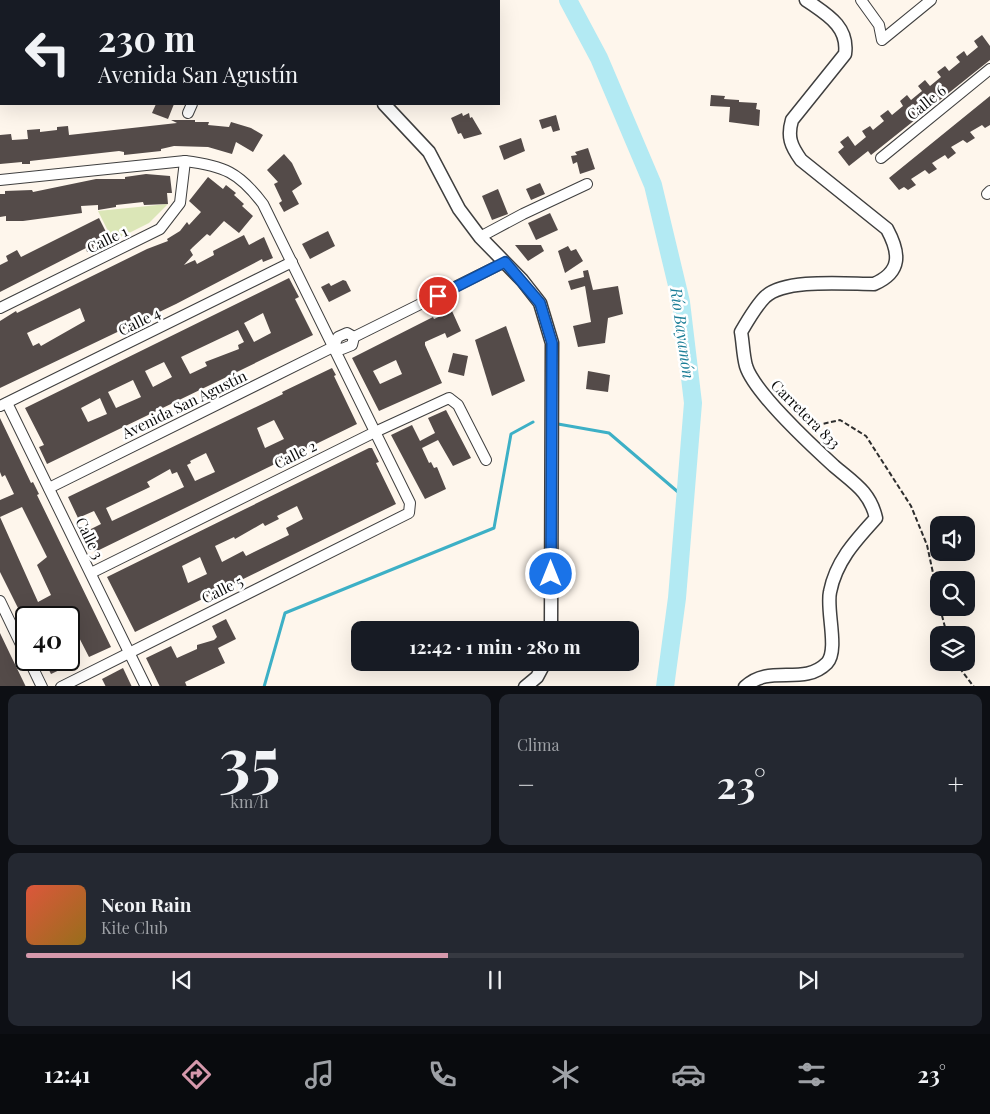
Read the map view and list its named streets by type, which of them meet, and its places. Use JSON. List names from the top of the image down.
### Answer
{
  "streets": {
    "street": [
      "Calle 6",
      "Calle 1",
      "Calle 4",
      "Avenida San Agustín",
      "Carretera 833",
      "Calle 2",
      "Calle 3",
      "Calle 5"
    ]
  },
  "crossings": [
    ["Calle 4", "Calle 3"],
    ["Avenida San Agustín", "Calle 3"],
    ["Calle 2", "Calle 3"],
    ["Calle 2", "Calle 5"],
    ["Calle 3", "Calle 5"]
  ],
  "water": ["Río Bayamón"],
  "page": {
    "turn": ["230 m", "Avenida San Agustín"],
    "limit": "40",
    "trip": "12:42 · 1 min · 280 m",
    "tile": [
      ["35", "km/h"],
      "Clima"
    ],
    "heat": ["−", "23°", "+"],
    "song": ["Neon Rain", "Kite Club"],
    "tabs": ["12:41", "23°"]
  }
}
